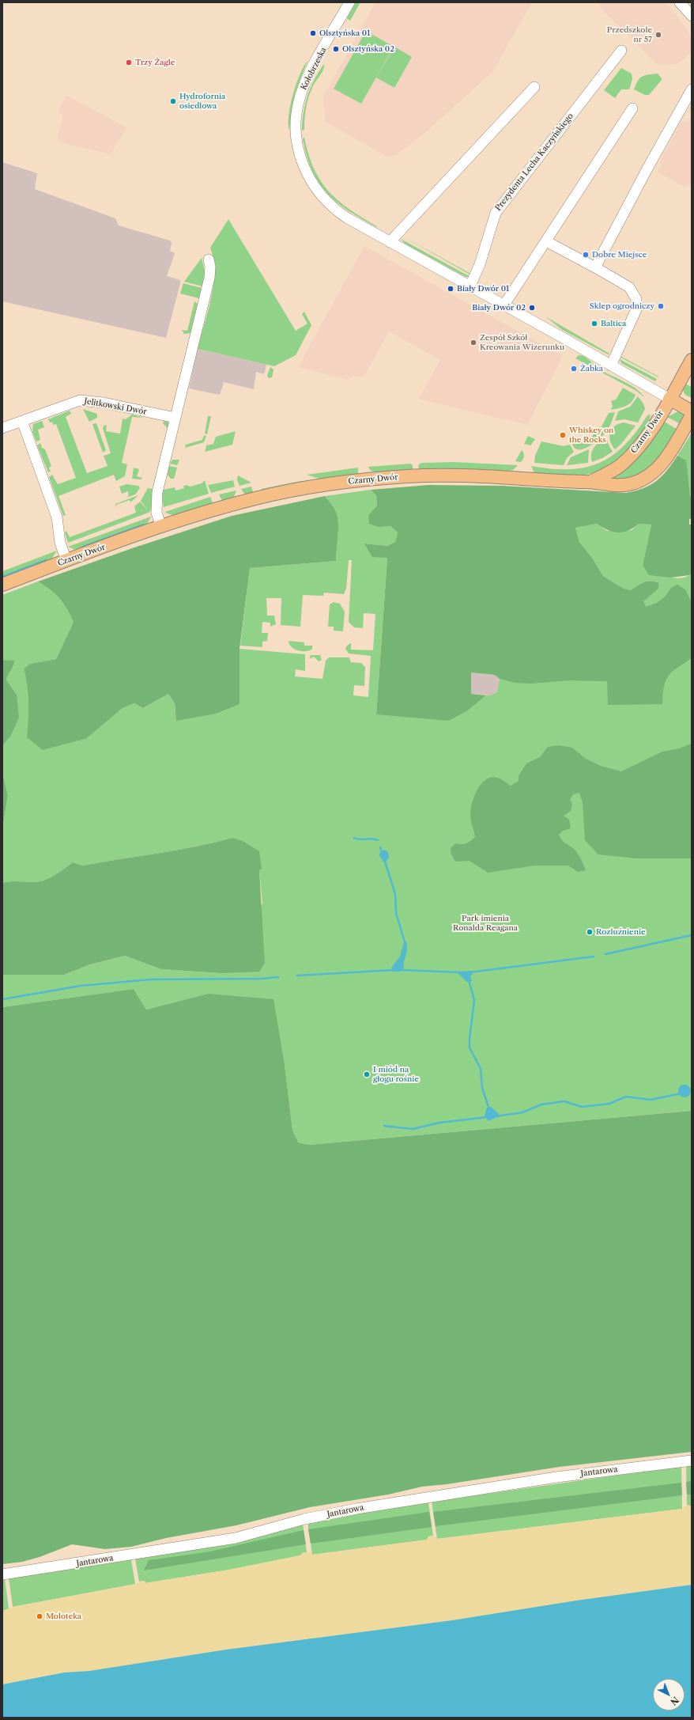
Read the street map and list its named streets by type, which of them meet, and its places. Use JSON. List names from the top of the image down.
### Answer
{
  "streets": {
    "main road": ["Czarny Dwór"],
    "street": [
      "Kołobrzeska",
      "Prezydenta Lecha Kaczyńskiego",
      "Jelitkowski Dwór",
      "Jantarowa"
    ]
  },
  "parks": ["Park imienia Ronalda Reagana"],
  "places": [
    "Olsztyńska 01",
    "Przedszkole nr 57",
    "Olsztyńska 02",
    "Trzy Żagle",
    "Hydrofornia osiedlowa",
    "Dobre Miejsce",
    "Biały Dwór 01",
    "Sklep ogrodniczy",
    "Biały Dwór 02",
    "Baltica",
    "Zespół Szkół Kreowania Wizerunku",
    "Żabka",
    "Whiskey on the Rocks",
    "Rozluźnienie",
    "I miód na głogu rośnie",
    "Moloteka"
  ],
  "north": "bottom right"
}
